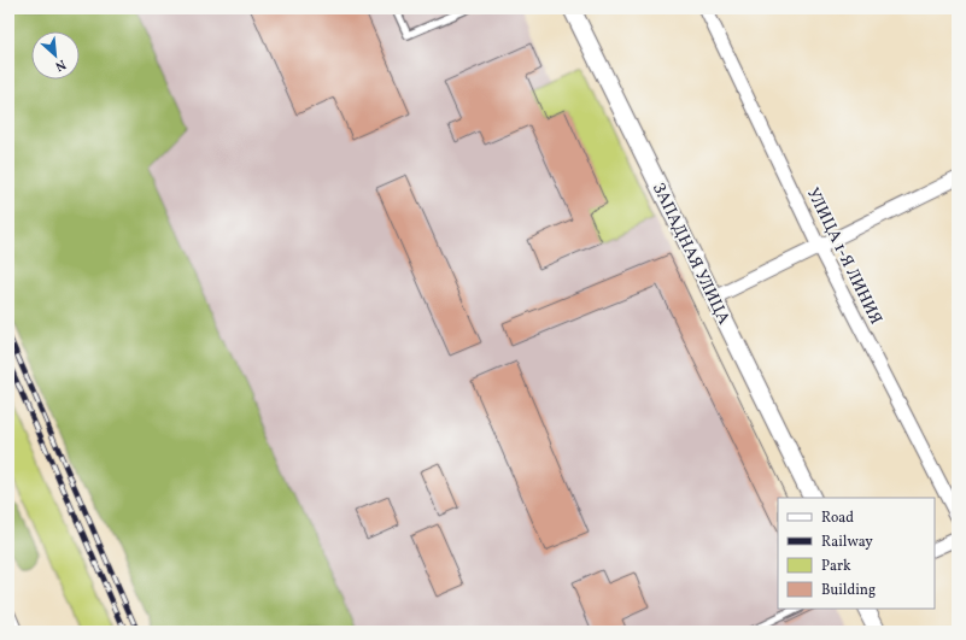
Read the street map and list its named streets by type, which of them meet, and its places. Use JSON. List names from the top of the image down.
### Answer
{
  "streets": {
    "street": ["ЗАПАДНАЯ УЛИЦА", "УЛИЦА 1-Я ЛИНИЯ"]
  },
  "legend": [
    "Road",
    "Railway",
    "Park",
    "Building"
  ],
  "north": "bottom right"
}
